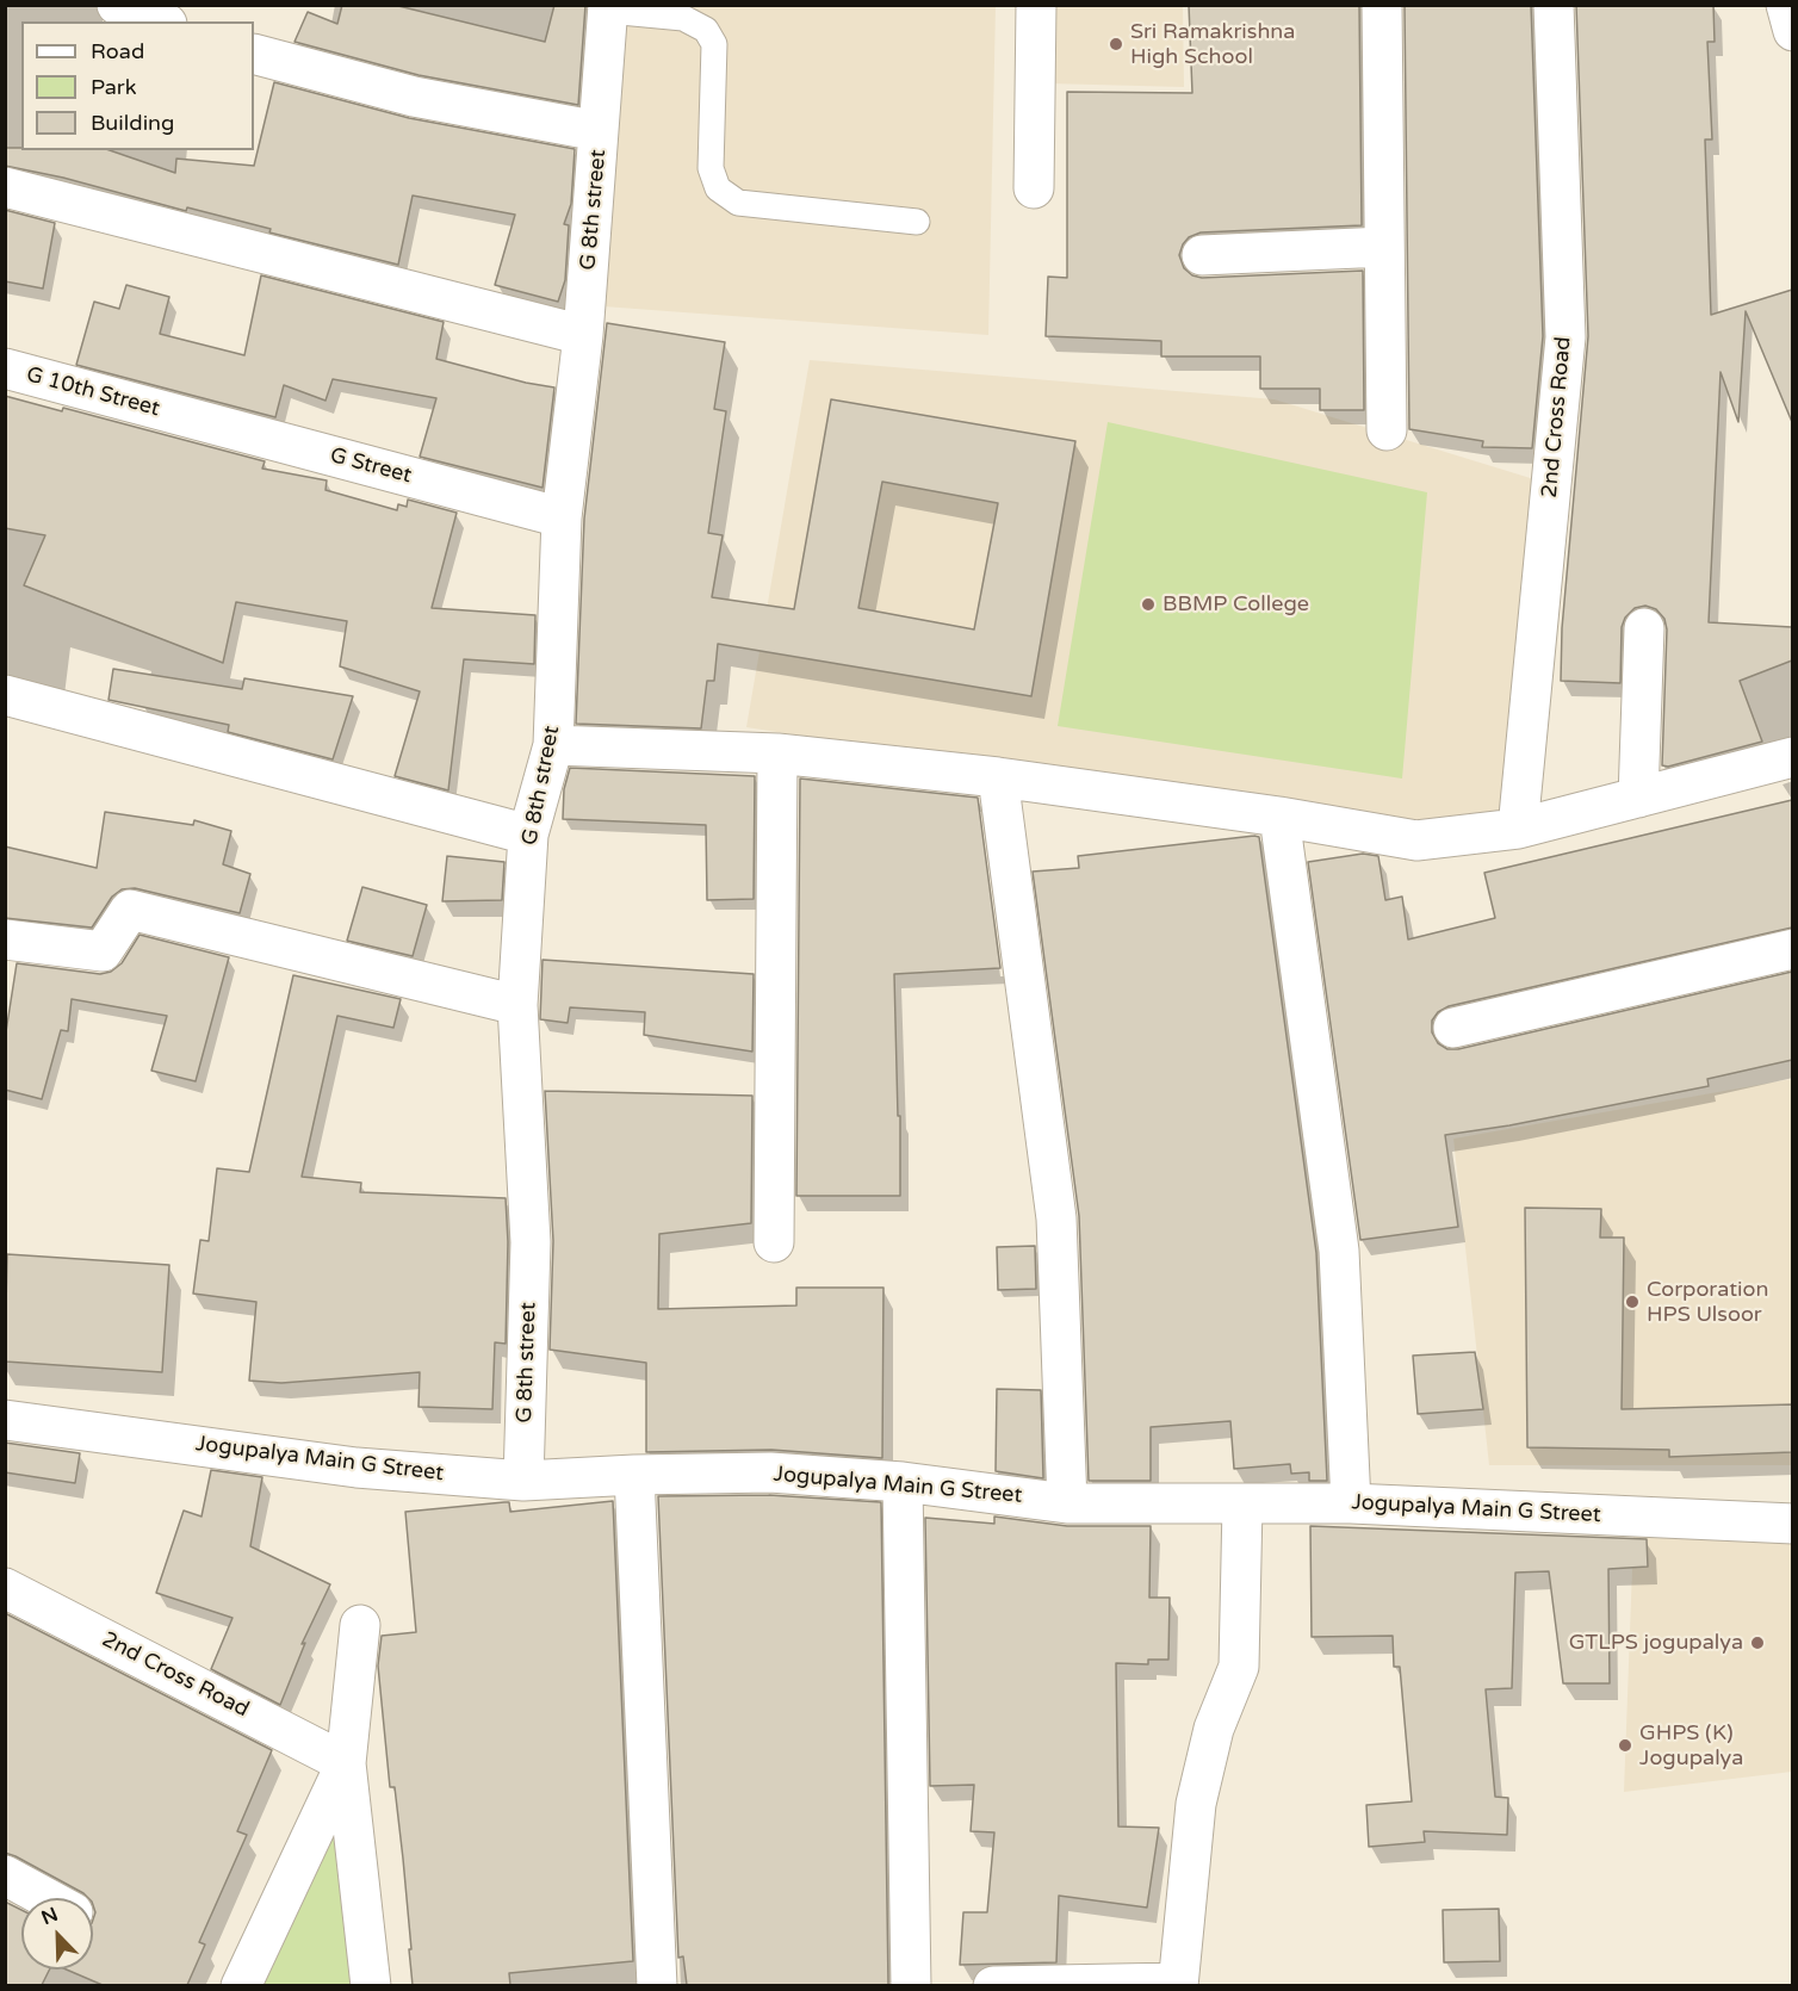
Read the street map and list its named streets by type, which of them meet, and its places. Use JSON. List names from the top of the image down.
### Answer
{
  "streets": {
    "street": [
      "G 8th street",
      "G 10th Street",
      "2nd Cross Road",
      "G Street",
      "Jogupalya Main G Street"
    ]
  },
  "crossings": [
    ["G 8th street", "G Street"],
    ["G 8th street", "Jogupalya Main G Street"],
    ["G 10th Street", "G Street"]
  ],
  "places": [
    "Sri Ramakrishna High School",
    "BBMP College",
    "Corporation HPS Ulsoor",
    "GTLPS jogupalya",
    "GHPS (K) Jogupalya"
  ],
  "legend": ["Road", "Park", "Building"],
  "north": "top left"
}
